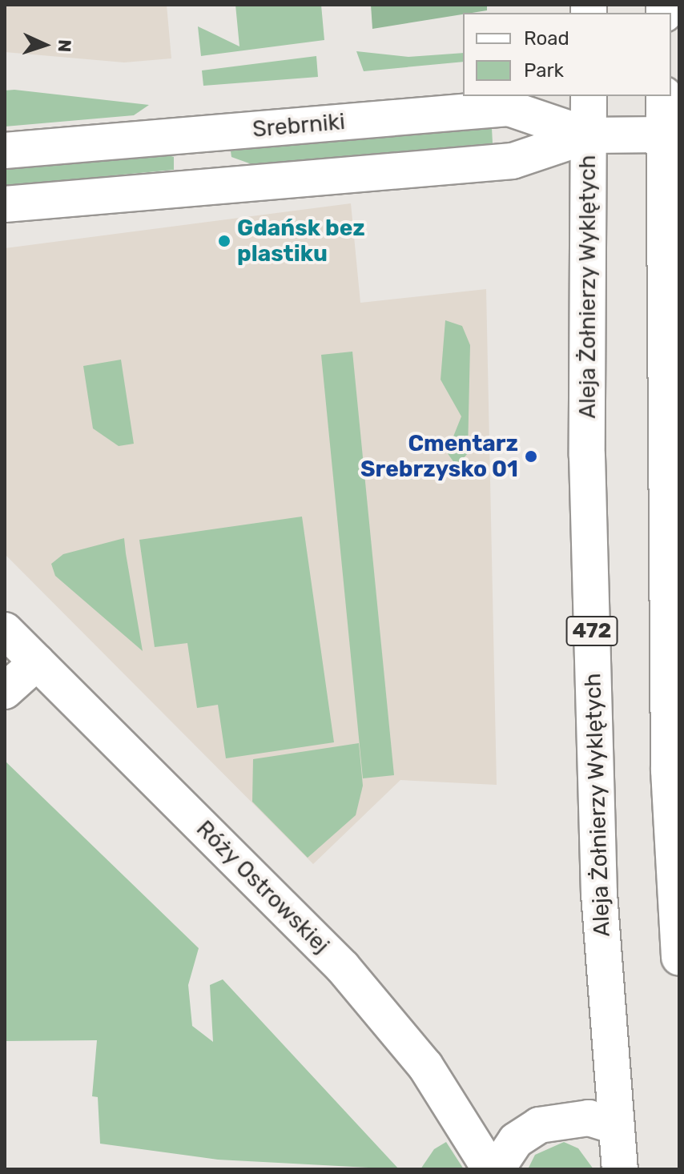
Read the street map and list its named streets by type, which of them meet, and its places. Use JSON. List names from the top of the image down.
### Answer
{
  "streets": {
    "main road": [
      "Srebrniki",
      "Aleja Żołnierzy Wyklętych",
      "472",
      "Róży Ostrowskiej"
    ]
  },
  "crossings": [
    ["Srebrniki", "Aleja Żołnierzy Wyklętych"]
  ],
  "places": ["Gdańsk bez plastiku", "Cmentarz Srebrzysko 01"],
  "legend": ["Road", "Park"],
  "north": "right"
}
